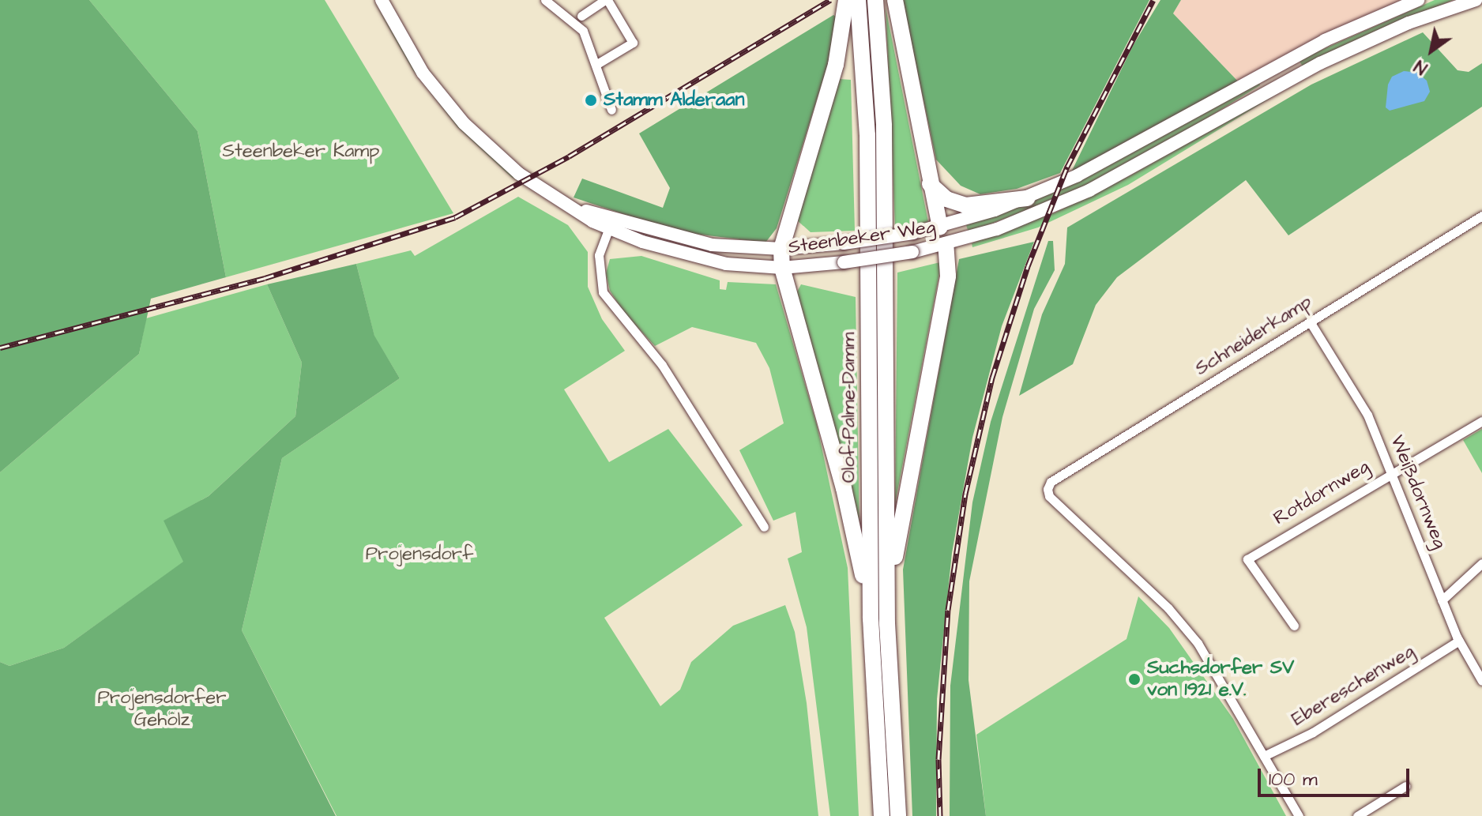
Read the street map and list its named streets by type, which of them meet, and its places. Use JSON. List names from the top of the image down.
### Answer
{
  "streets": {
    "highway": ["Olof-Palme-Damm"],
    "main road": ["Steenbeker Weg"],
    "street": [
      "Schneiderkamp",
      "Weißdornweg",
      "Rotdornweg",
      "Ebereschenweg"
    ]
  },
  "crossings": [
    ["Schneiderkamp", "Weißdornweg"],
    ["Schneiderkamp", "Ebereschenweg"],
    ["Weißdornweg", "Rotdornweg"],
    ["Weißdornweg", "Ebereschenweg"]
  ],
  "parks": ["Steenbeker Kamp", "Projensdorf", "Projensdorfer Gehölz"],
  "places": ["Stamm Alderaan", "Suchsdorfer SV von 1921 e.V."],
  "scale_bar": "100 m",
  "north": "bottom left"
}
